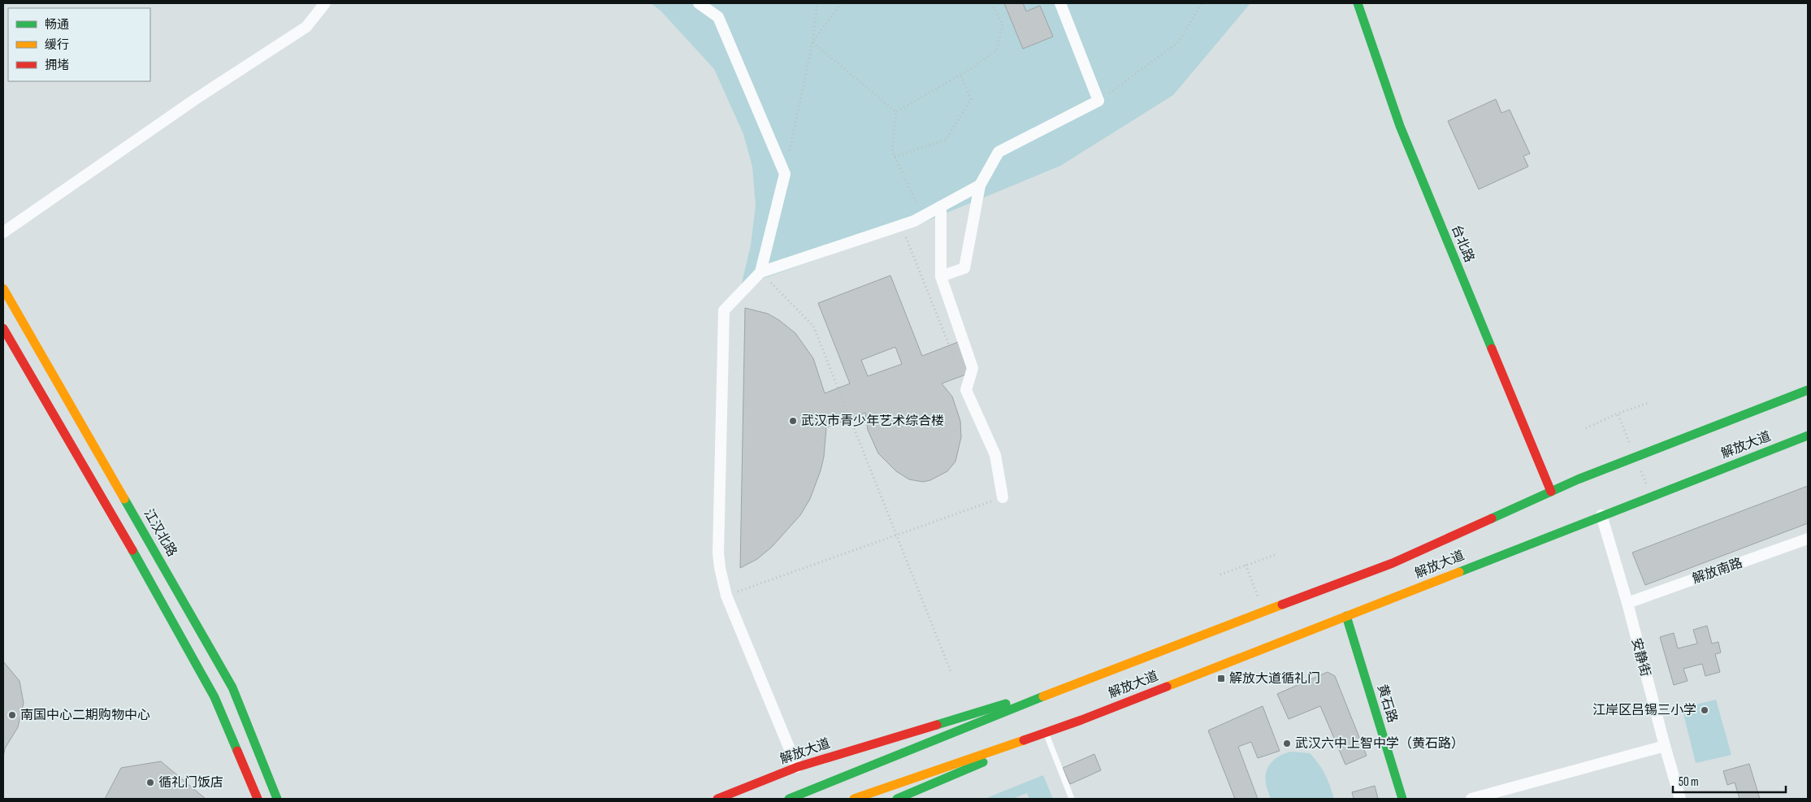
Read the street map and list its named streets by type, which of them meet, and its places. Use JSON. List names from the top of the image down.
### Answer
{
  "streets": {
    "main road": [
      "台北路",
      "解放大道",
      "江汉北路",
      "黄石路"
    ],
    "street": ["解放南路", "安静街"]
  },
  "crossings": [
    ["台北路", "解放大道"],
    ["解放大道", "安静街"],
    ["解放大道", "黄石路"],
    ["解放南路", "安静街"]
  ],
  "places": {
    "other": [
      "武汉市青少年艺术综合楼",
      "江岸区吕锡三小学",
      "南国中心二期购物中心",
      "武汉六中上智中学（黄石路）",
      "循礼门饭店"
    ],
    "transit": ["解放大道循礼门"]
  },
  "legend": ["畅通", "缓行", "拥堵"],
  "scale_bar": "50 m"
}
